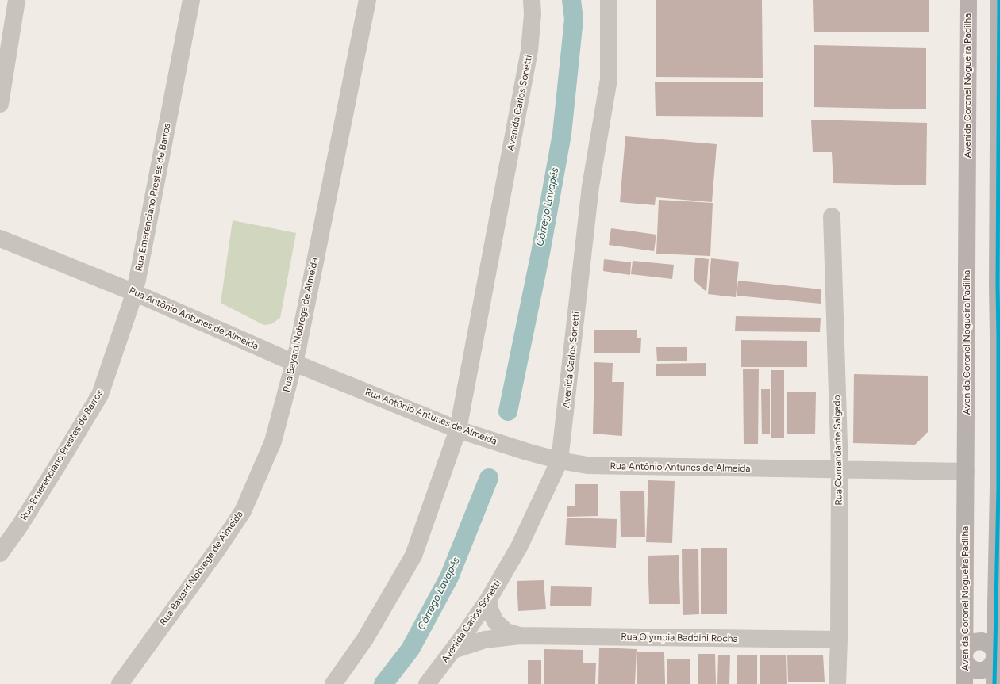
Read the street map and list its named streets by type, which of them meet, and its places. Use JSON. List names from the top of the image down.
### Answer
{
  "streets": {
    "main road": ["Avenida Coronel Nogueira Padilha"],
    "street": [
      "Avenida Carlos Sonetti",
      "Rua Emerenciano Prestes de Barros",
      "Rua Antônio Antunes de Almeida",
      "Rua Bayard Nobrega de Almeida",
      "Rua Comandante Salgado",
      "Rua Olympia Baddini Rocha"
    ]
  },
  "crossings": [
    ["Avenida Coronel Nogueira Padilha", "Rua Antônio Antunes de Almeida"],
    ["Avenida Carlos Sonetti", "Rua Antônio Antunes de Almeida"],
    ["Avenida Carlos Sonetti", "Rua Olympia Baddini Rocha"],
    ["Rua Emerenciano Prestes de Barros", "Rua Antônio Antunes de Almeida"],
    ["Rua Antônio Antunes de Almeida", "Rua Bayard Nobrega de Almeida"],
    ["Rua Antônio Antunes de Almeida", "Rua Comandante Salgado"],
    ["Rua Comandante Salgado", "Rua Olympia Baddini Rocha"]
  ],
  "water": ["Córrego Lavapés"]
}
